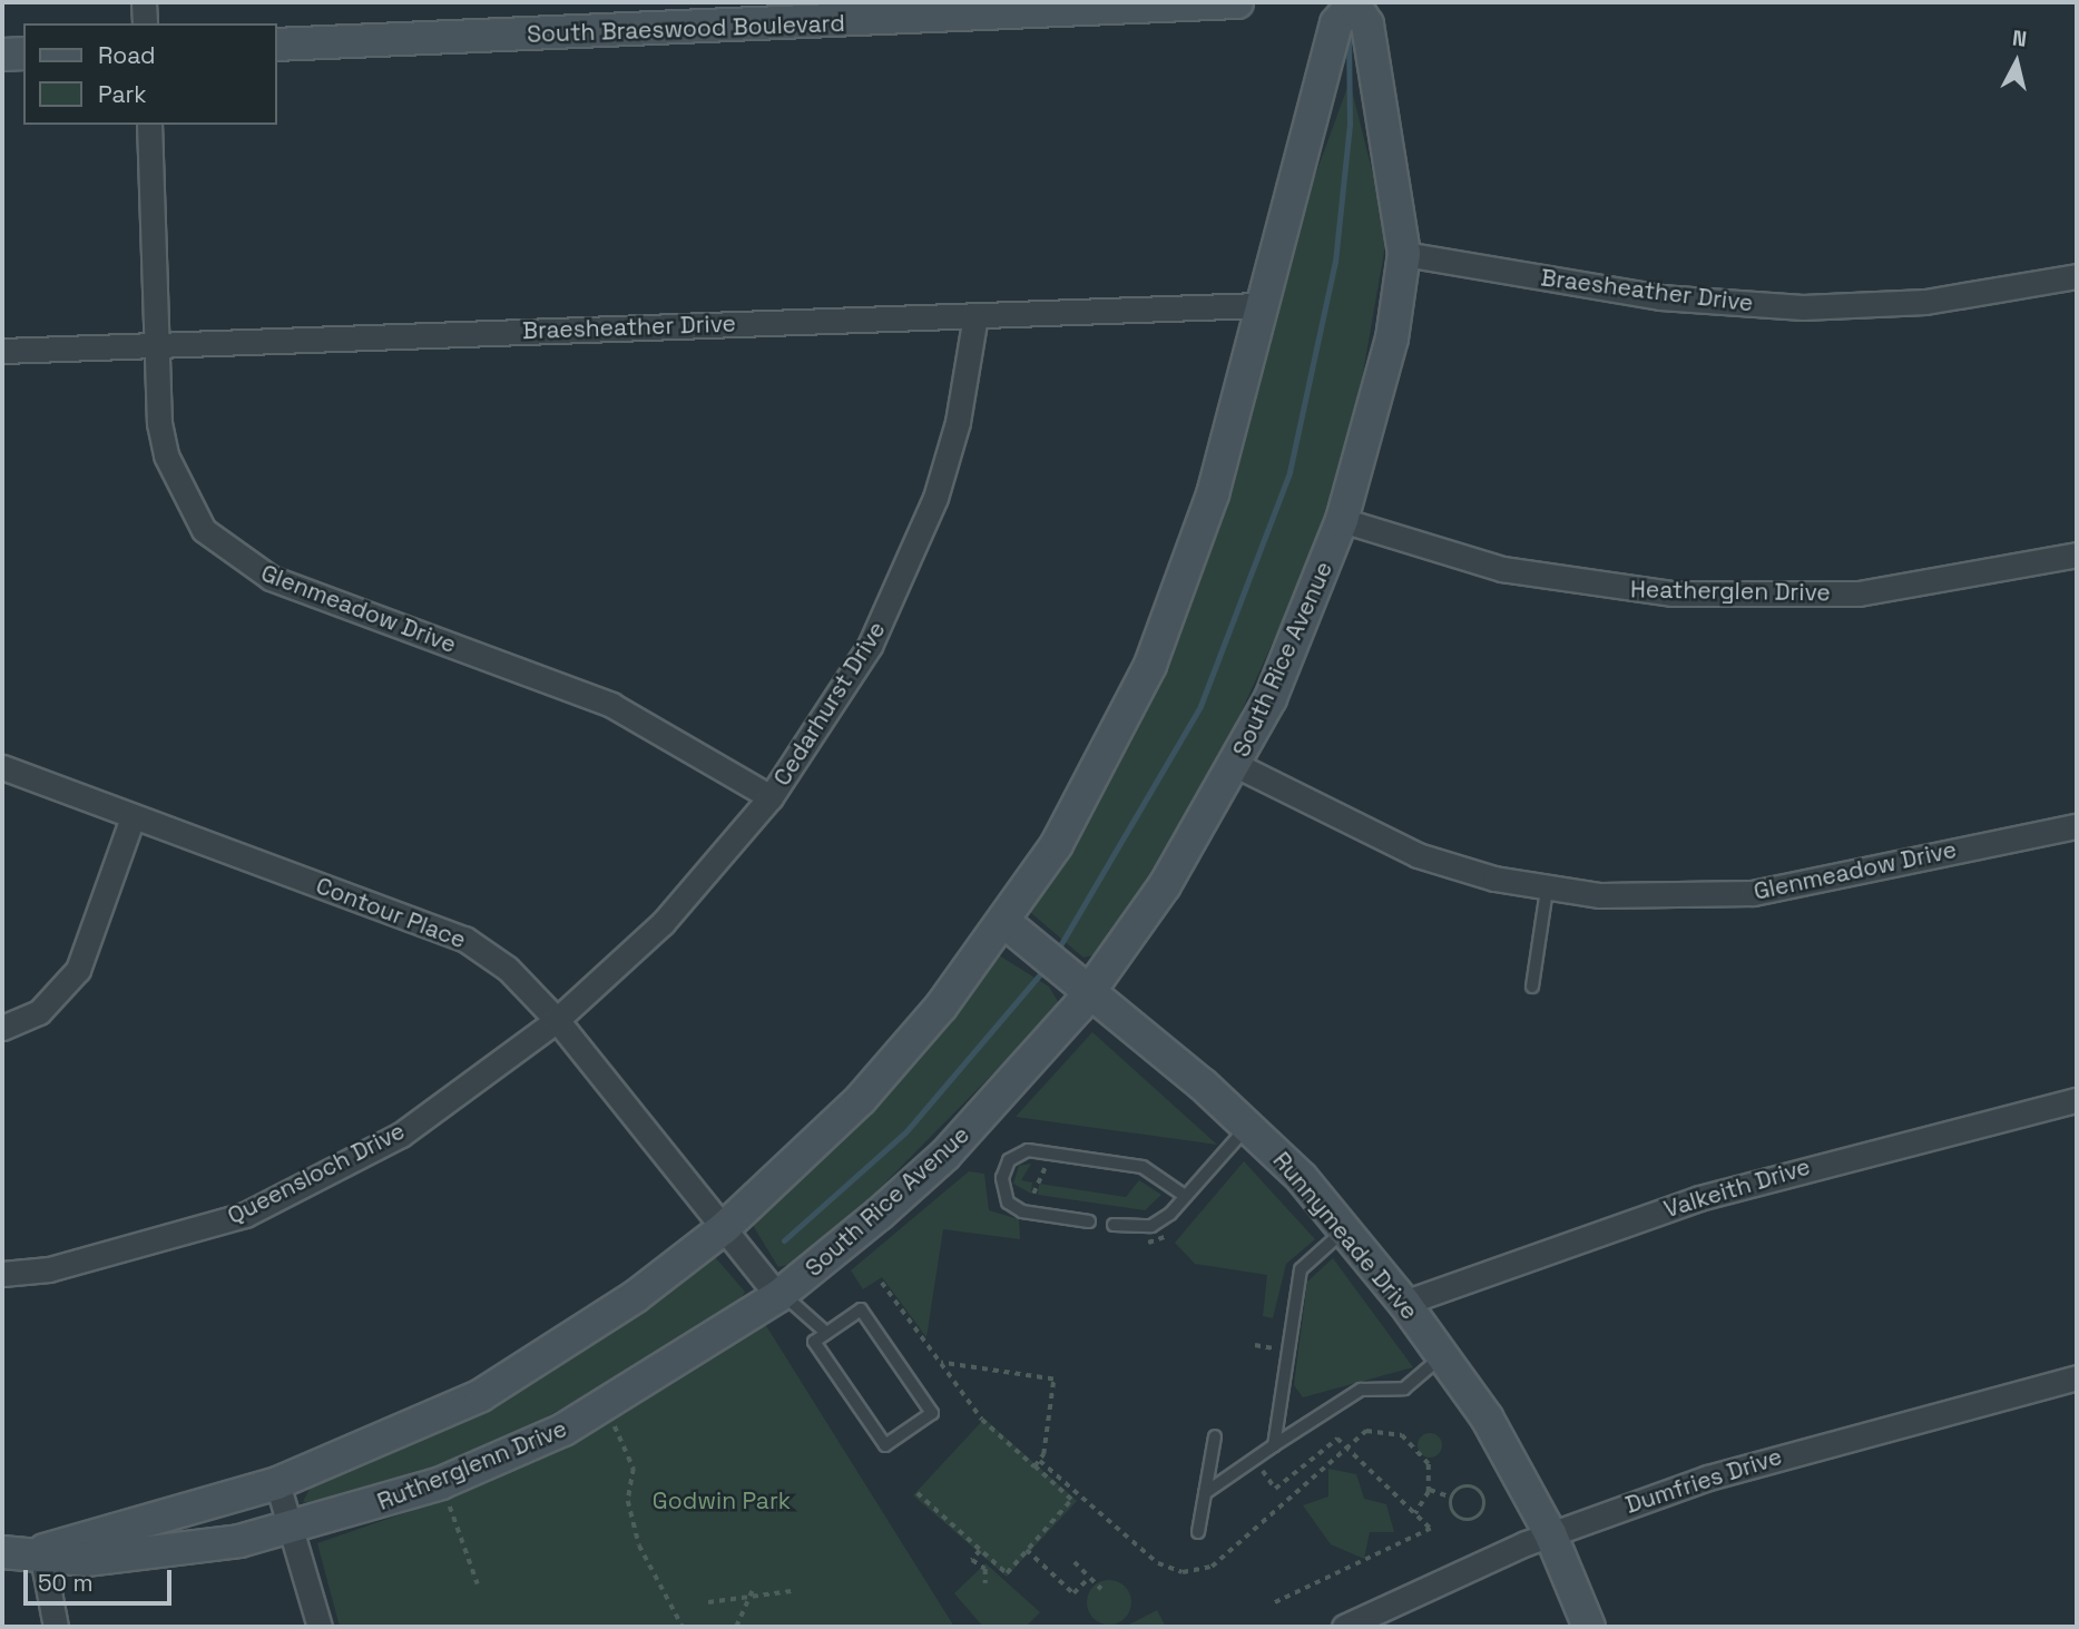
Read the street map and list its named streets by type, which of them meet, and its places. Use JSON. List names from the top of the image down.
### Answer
{
  "streets": {
    "street": [
      "South Braeswood Boulevard",
      "Braesheather Drive",
      "Heatherglen Drive",
      "Glenmeadow Drive",
      "South Rice Avenue",
      "Cedarhurst Drive",
      "Contour Place",
      "Queensloch Drive",
      "Valkeith Drive",
      "Runnymeade Drive",
      "Rutherglenn Drive",
      "Dumfries Drive"
    ]
  },
  "crossings": [
    ["Braesheather Drive", "Glenmeadow Drive"],
    ["Braesheather Drive", "South Rice Avenue"],
    ["Braesheather Drive", "Cedarhurst Drive"],
    ["Heatherglen Drive", "South Rice Avenue"],
    ["Glenmeadow Drive", "South Rice Avenue"],
    ["Glenmeadow Drive", "Cedarhurst Drive"],
    ["South Rice Avenue", "Contour Place"],
    ["South Rice Avenue", "Runnymeade Drive"],
    ["South Rice Avenue", "Rutherglenn Drive"],
    ["Cedarhurst Drive", "Contour Place"],
    ["Cedarhurst Drive", "Queensloch Drive"],
    ["Contour Place", "Queensloch Drive"],
    ["Contour Place", "Rutherglenn Drive"],
    ["Valkeith Drive", "Runnymeade Drive"],
    ["Runnymeade Drive", "Dumfries Drive"]
  ],
  "parks": ["Godwin Park"],
  "legend": ["Road", "Park"],
  "scale_bar": "50 m",
  "north": "top"
}
